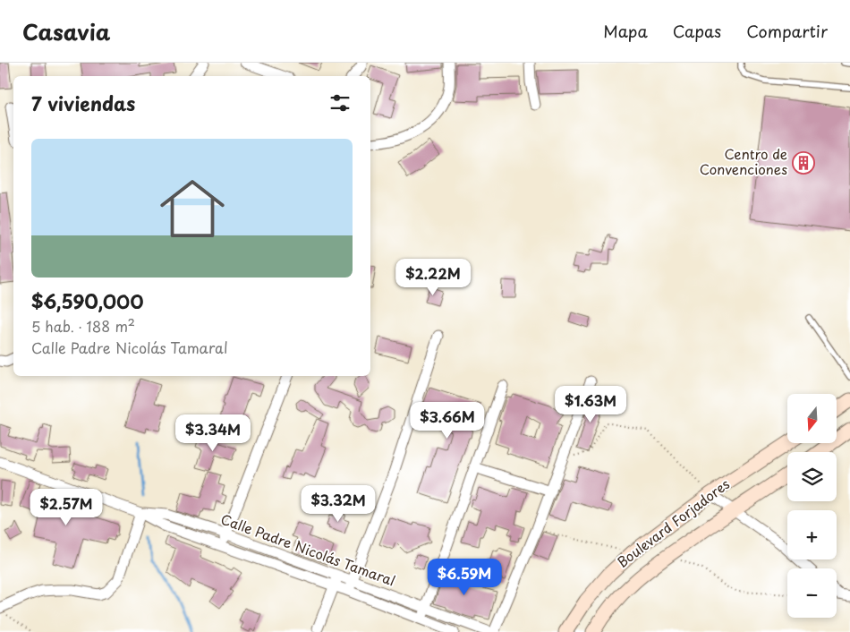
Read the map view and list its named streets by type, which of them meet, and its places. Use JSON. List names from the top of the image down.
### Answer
{
  "streets": {
    "main road": ["Boulevard Forjadores"],
    "street": ["Calle Padre Nicolás Tamaral"]
  },
  "places": {
    "building": ["Centro de Convenciones"]
  },
  "north": "bottom",
  "page": {
    "header": "Casavia",
    "nav": ["Mapa", "Capas", "Compartir"],
    "heading": "7 viviendas",
    "list": [
      {
        "name": "$6,590,000",
        "note": "5 hab. · 188 m² · Calle Padre Nicolás Tamaral"
      }
    ],
    "price": [
      "$2.22M",
      "$1.63M",
      "$3.66M",
      "$3.34M",
      "$3.32M",
      "$2.57M",
      "$6.59M"
    ],
    "map_buttons": ["+", "−"]
  }
}
